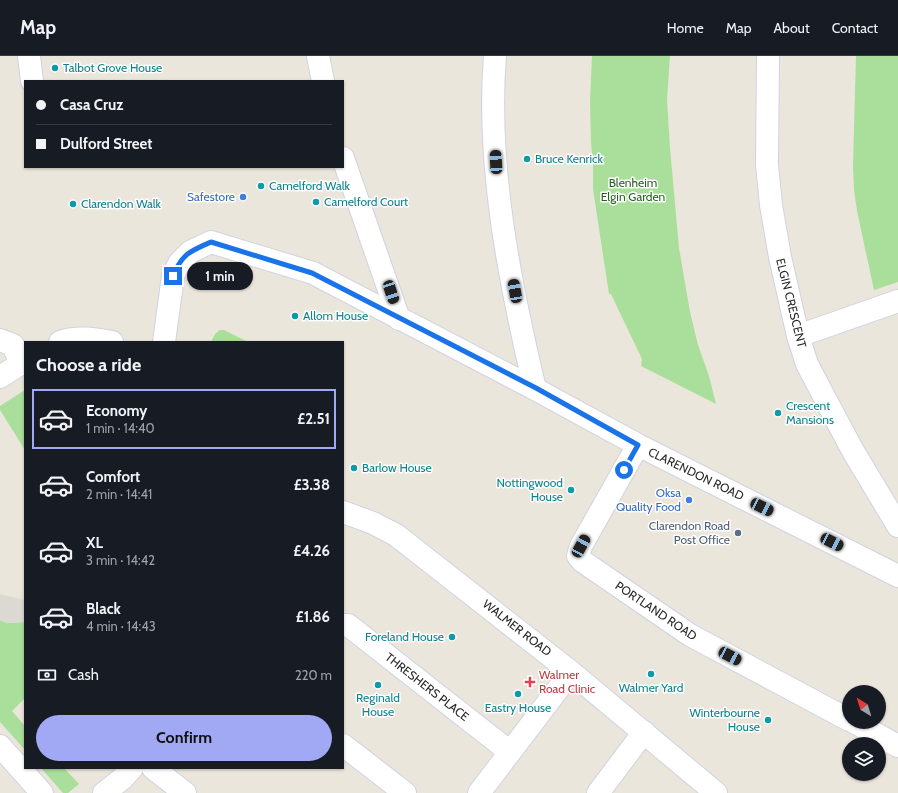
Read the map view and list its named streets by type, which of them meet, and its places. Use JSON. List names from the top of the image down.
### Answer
{
  "streets": {
    "street": [
      "ELGIN CRESCENT",
      "CLARENDON ROAD",
      "PORTLAND ROAD",
      "WALMER ROAD",
      "THRESHERS PLACE"
    ]
  },
  "crossings": [
    ["CLARENDON ROAD", "PORTLAND ROAD"]
  ],
  "parks": ["Blenheim Elgin Garden"],
  "places": {
    "other": [
      "Talbot Grove House",
      "Bruce Kenrick",
      "Camelford Walk",
      "Safestore",
      "Camelford Court",
      "Clarendon Walk",
      "Allom House",
      "Crescent Mansions",
      "Barlow House",
      "Nottingwood House",
      "Oksa Quality Food",
      "Clarendon Road Post Office",
      "Foreland House",
      "Walmer Yard",
      "Reginald House",
      "Eastry House",
      "Winterbourne House"
    ],
    "health": ["Walmer Road Clinic"]
  },
  "north": "top left",
  "page": {
    "header": "Map",
    "nav": [
      "Home",
      "Map",
      "About",
      "Contact"
    ],
    "banner": ["Casa Cruz", "Dulford Street"],
    "bubble": "1 min",
    "heading": "Choose a ride",
    "list": [
      {
        "name": "Economy",
        "note": "1 min · 14:40",
        "value": "£2.51"
      },
      {
        "name": "Comfort",
        "note": "2 min · 14:41",
        "value": "£3.38"
      },
      {
        "name": "XL",
        "note": "3 min · 14:42",
        "value": "£4.26"
      },
      {
        "name": "Black",
        "note": "4 min · 14:43",
        "value": "£1.86"
      }
    ],
    "pay": ["Cash", "220 m"],
    "buttons": "Confirm"
  }
}
